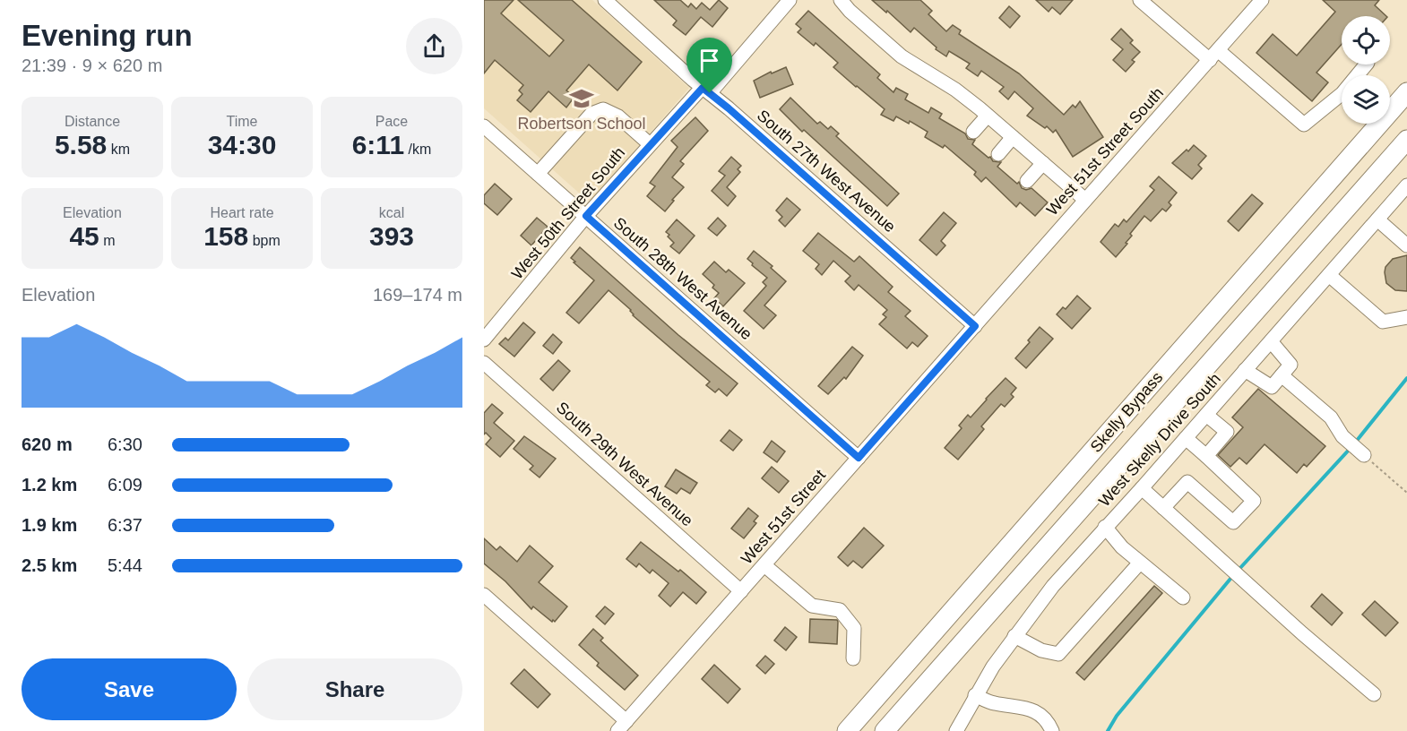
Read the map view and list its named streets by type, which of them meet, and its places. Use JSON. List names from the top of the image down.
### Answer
{
  "streets": {
    "highway": ["Skelly Bypass"],
    "street": [
      "West 51st Street South",
      "South 27th West Avenue",
      "West 50th Street South",
      "South 28th West Avenue",
      "West Skelly Drive South",
      "South 29th West Avenue",
      "West 51st Street"
    ]
  },
  "crossings": [
    ["West 51st Street South", "South 27th West Avenue"],
    ["West 51st Street South", "West 51st Street"],
    ["South 27th West Avenue", "West 50th Street South"],
    ["South 27th West Avenue", "West 51st Street"],
    ["West 50th Street South", "South 28th West Avenue"],
    ["South 28th West Avenue", "West 51st Street"],
    ["South 29th West Avenue", "West 51st Street"]
  ],
  "places": {
    "school or university": ["Robertson School"]
  },
  "page": {
    "heading": ["Evening run", "21:39 · 9 × 620 m"],
    "stats": [
      ["Distance", "5.58 km"],
      ["Time", "34:30"],
      ["Pace", "6:11 /km"],
      ["Elevation", "45 m"],
      ["Heart rate", "158 bpm"],
      ["kcal", "393"]
    ],
    "chart": ["Elevation", "169–174 m"],
    "list": [
      {
        "name": "620 m",
        "note": "6:30"
      },
      {
        "name": "1.2 km",
        "note": "6:09"
      },
      {
        "name": "1.9 km",
        "note": "6:37"
      },
      {
        "name": "2.5 km",
        "note": "5:44"
      }
    ],
    "buttons": ["Save", "Share"]
  }
}
